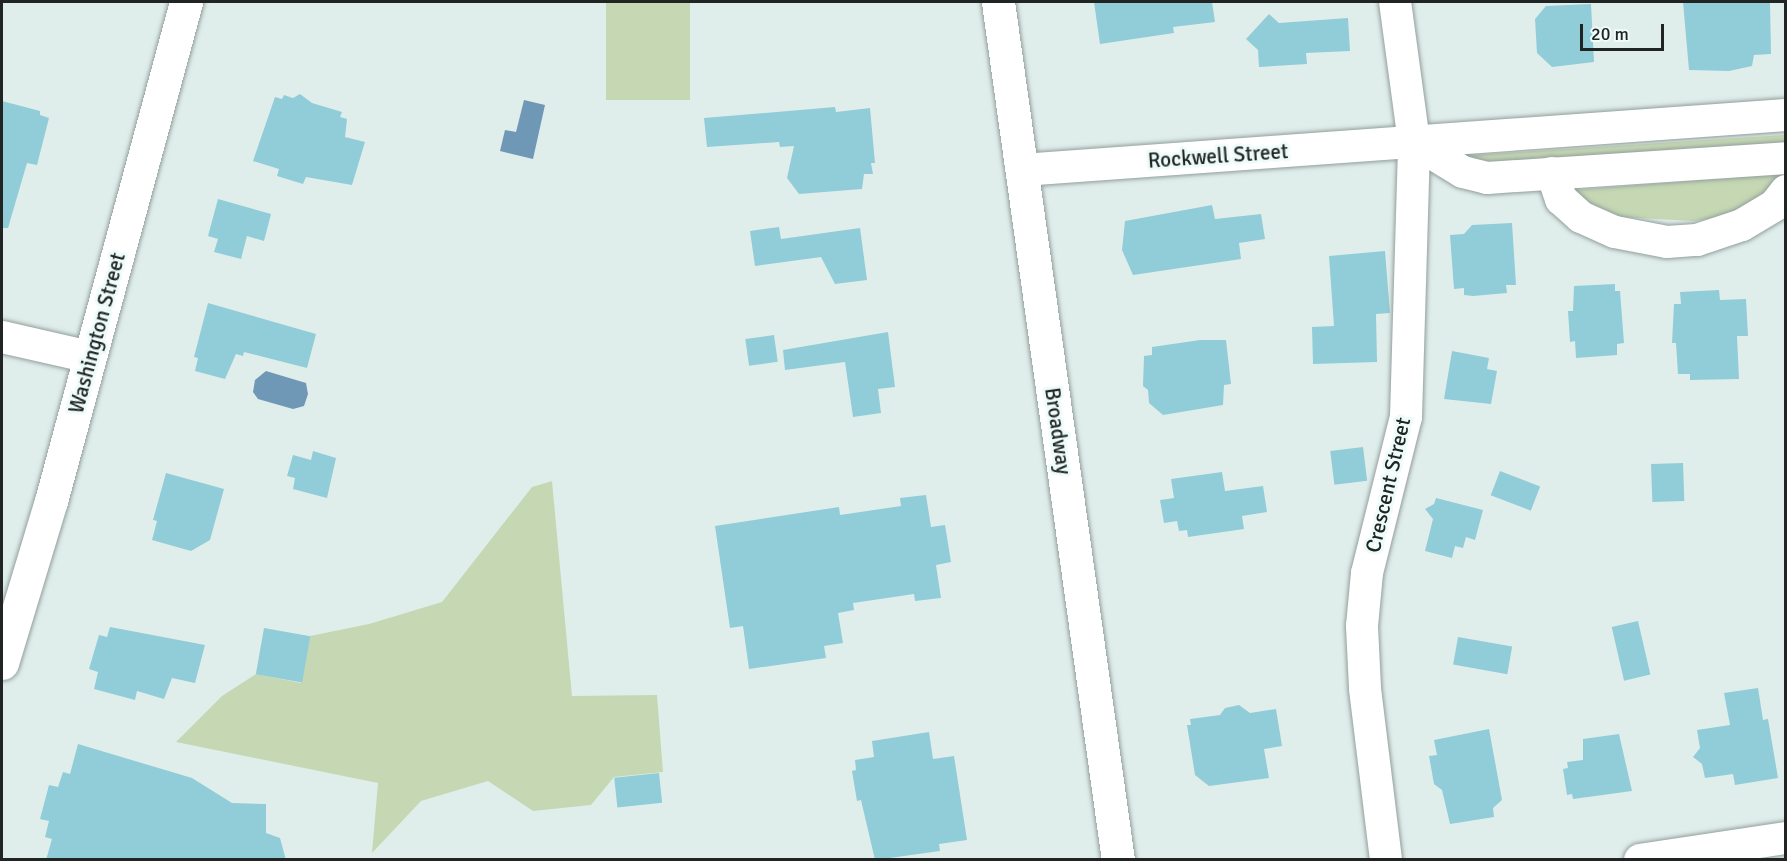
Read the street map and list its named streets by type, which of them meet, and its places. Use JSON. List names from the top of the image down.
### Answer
{
  "streets": {
    "main road": ["Washington Street", "Broadway"],
    "street": ["Rockwell Street", "Crescent Street"]
  },
  "crossings": [
    ["Rockwell Street", "Broadway"],
    ["Rockwell Street", "Crescent Street"]
  ],
  "scale_bar": "20 m"
}
